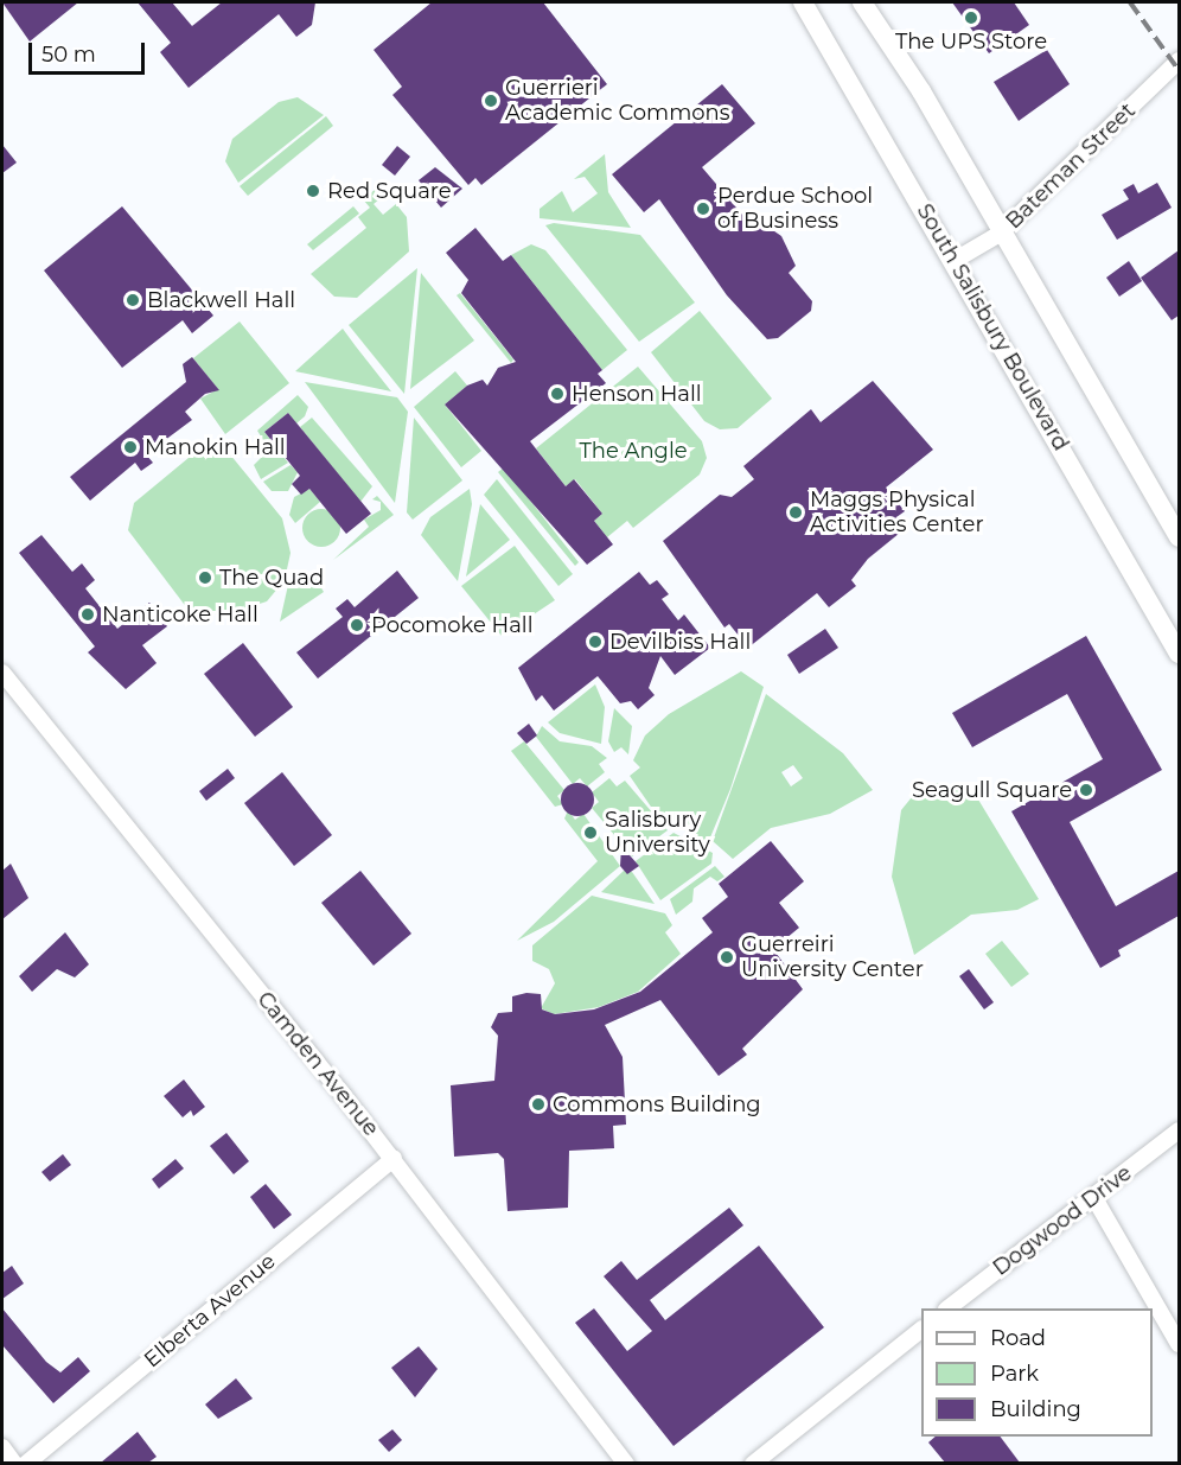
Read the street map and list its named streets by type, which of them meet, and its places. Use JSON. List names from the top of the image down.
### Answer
{
  "streets": {
    "main road": ["South Salisbury Boulevard"],
    "street": [
      "Bateman Street",
      "Camden Avenue",
      "Dogwood Drive",
      "Elberta Avenue"
    ]
  },
  "crossings": [
    ["Bateman Street", "South Salisbury Boulevard"],
    ["Camden Avenue", "Elberta Avenue"]
  ],
  "parks": ["The Angle"],
  "places": [
    "The UPS Store",
    "Guerrieri Academic Commons",
    "Red Square",
    "Perdue School of Business",
    "Blackwell Hall",
    "Henson Hall",
    "Manokin Hall",
    "Maggs Physical Activities Center",
    "The Quad",
    "Nanticoke Hall",
    "Pocomoke Hall",
    "Devilbiss Hall",
    "Seagull Square",
    "Salisbury University",
    "Guerreiri University Center",
    "Commons Building"
  ],
  "legend": ["Road", "Park", "Building"],
  "scale_bar": "50 m"
}
